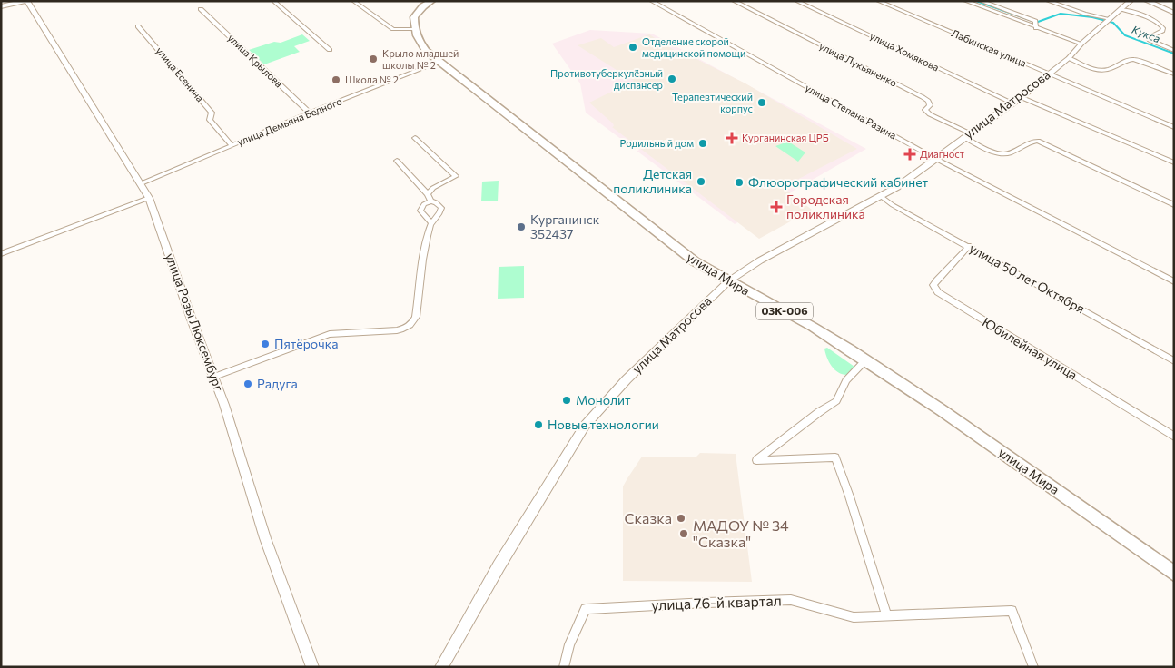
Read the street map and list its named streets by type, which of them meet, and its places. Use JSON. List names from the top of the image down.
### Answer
{
  "streets": {
    "main road": ["улица Мира", "03К-006"],
    "street": [
      "Лабинская улица",
      "улица Хомякова",
      "улица Крылова",
      "улица Лукьяненко",
      "улица Есенина",
      "улица Матросова",
      "улица Степана Разина",
      "улица Демьяна Бедного",
      "улица 50 лет Октября",
      "улица Розы Люксембург",
      "Юбилейная улица",
      "улица 76-й квартал"
    ]
  },
  "crossings": [
    ["Лабинская улица", "улица Матросова"],
    ["улица Хомякова", "улица Матросова"],
    ["улица Крылова", "улица Демьяна Бедного"],
    ["улица Лукьяненко", "улица Матросова"],
    ["улица Есенина", "улица Демьяна Бедного"],
    ["улица Матросова", "улица Степана Разина"],
    ["улица Матросова", "улица Мира"],
    ["улица Матросова", "улица 50 лет Октября"],
    ["улица Демьяна Бедного", "улица Мира"],
    ["улица Демьяна Бедного", "улица Розы Люксембург"],
    ["улица 50 лет Октября", "Юбилейная улица"]
  ],
  "water": ["Кукса"],
  "places": {
    "other": [
      "Отделение скорой медицинской помощи",
      "Крыло младшей школы № 2",
      "Противотуберкулёзный диспансер",
      "Школа № 2",
      "Терапевтический корпус",
      "Родильный дом",
      "Детская поликлиника",
      "Флюорографический кабинет",
      "Курганинск 352437",
      "Пятёрочка",
      "Радуга",
      "Монолит",
      "Новые технологии",
      "Сказка",
      "МАДОУ № 34 \"Сказка\""
    ],
    "health": ["Курганинская ЦРБ", "Диагност", "Городская поликлиника"]
  }
}
